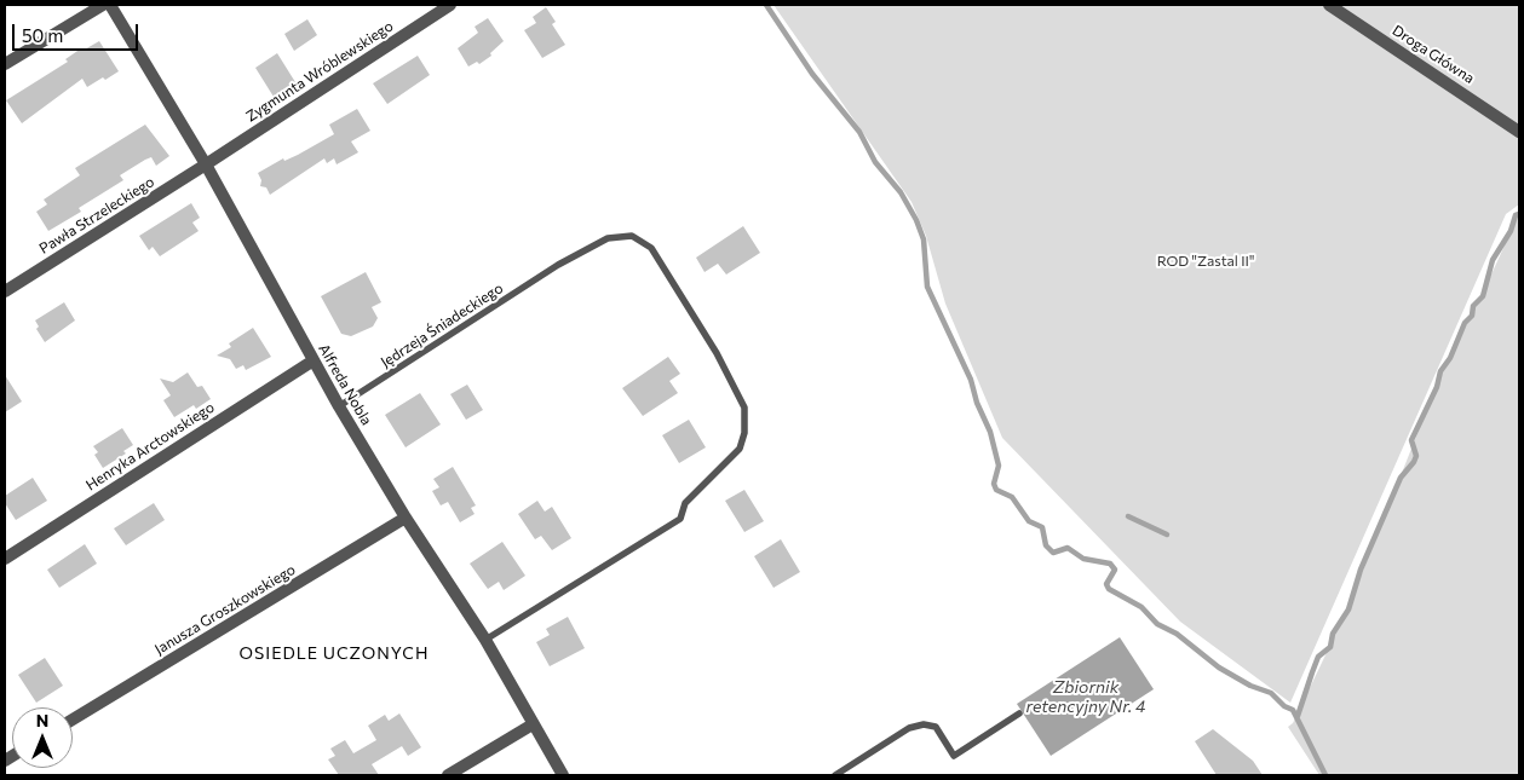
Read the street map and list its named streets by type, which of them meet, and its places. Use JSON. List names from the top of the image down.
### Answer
{
  "streets": {
    "street": [
      "Droga Główna",
      "Zygmunta Wróblewskiego",
      "Pawła Strzeleckiego",
      "Alfreda Nobla",
      "Henryka Arctowskiego",
      "Janusza Groszkowskiego"
    ],
    "lane": ["Jędrzeja Śniadeckiego"]
  },
  "crossings": [
    ["Zygmunta Wróblewskiego", "Pawła Strzeleckiego"],
    ["Zygmunta Wróblewskiego", "Alfreda Nobla"],
    ["Pawła Strzeleckiego", "Alfreda Nobla"],
    ["Jędrzeja Śniadeckiego", "Alfreda Nobla"],
    ["Alfreda Nobla", "Henryka Arctowskiego"],
    ["Alfreda Nobla", "Janusza Groszkowskiego"]
  ],
  "districts": ["OSIEDLE UCZONYCH"],
  "water": ["Zbiornik retencyjny Nr. 4"],
  "parks": ["ROD \"Zastal II\""],
  "scale_bar": "50 m",
  "north": "top"
}
